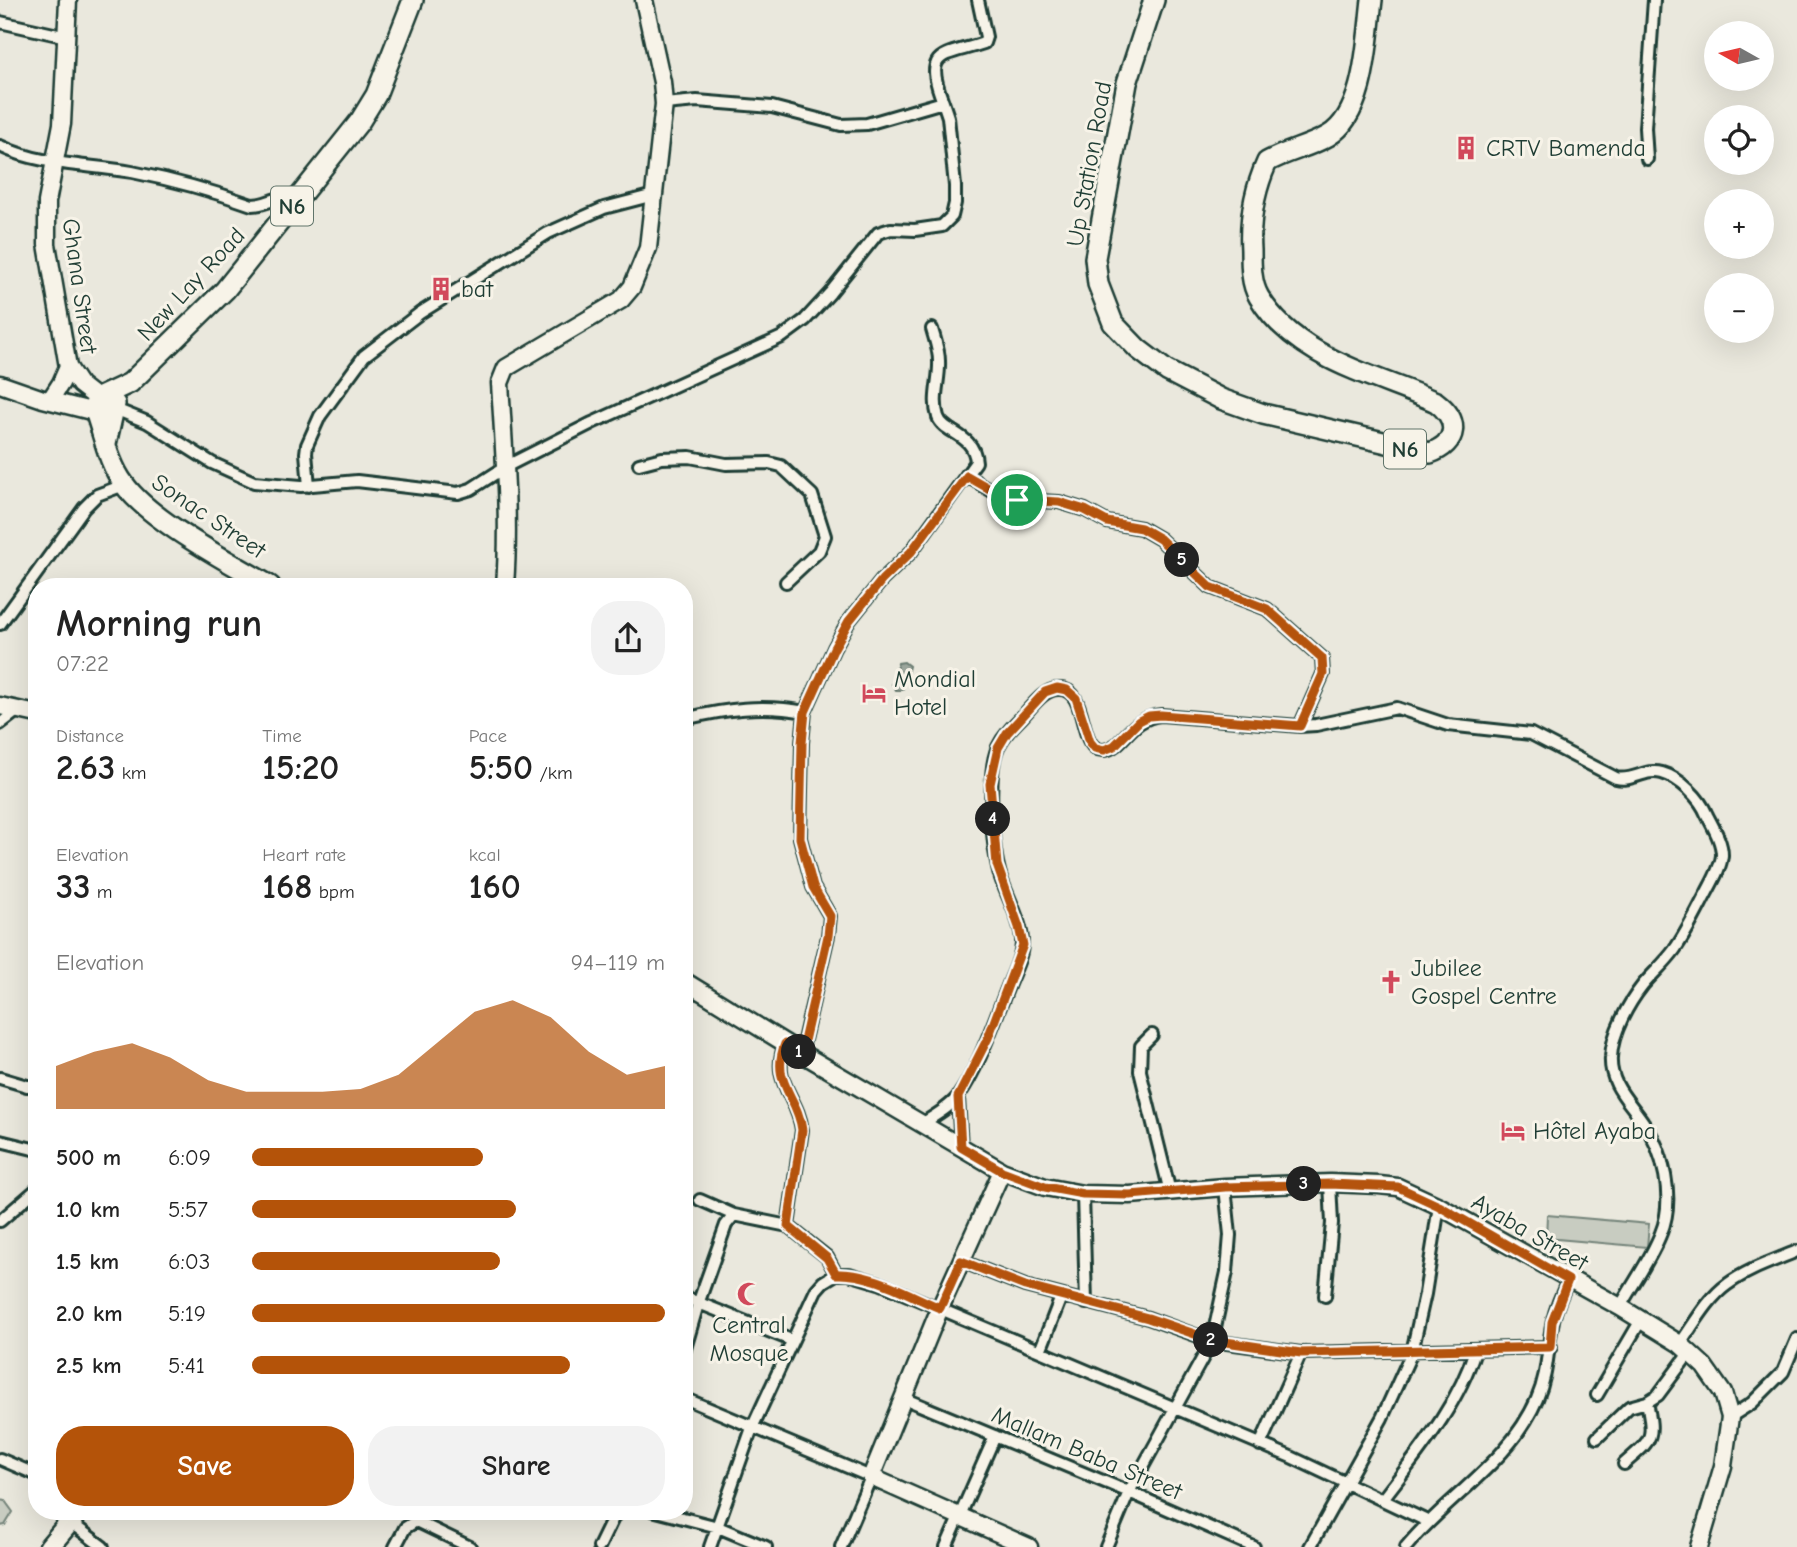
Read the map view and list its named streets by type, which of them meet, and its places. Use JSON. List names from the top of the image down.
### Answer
{
  "streets": {
    "highway": [
      "Up Station Road",
      "N6",
      "New Lay Road",
      "Sonac Street"
    ],
    "street": ["Ghana Street", "Ayaba Street", "Mallam Baba Street"]
  },
  "crossings": [
    ["New Lay Road", "Ghana Street"],
    ["New Lay Road", "Sonac Street"],
    ["Ghana Street", "Sonac Street"]
  ],
  "places": {
    "building": ["CRTV Bamenda", "bat"],
    "hotel": ["Mondial Hotel", "Hôtel Ayaba"],
    "church": ["Jubilee Gospel Centre"],
    "mosque": ["Central Mosque"]
  },
  "north": "left",
  "page": {
    "map_buttons": ["+", "−"],
    "pins": [
      "5",
      "4",
      "1",
      "3",
      "2"
    ],
    "heading": ["Morning run", "07:22"],
    "stats": [
      ["Distance", "2.63 km"],
      ["Time", "15:20"],
      ["Pace", "5:50 /km"],
      ["Elevation", "33 m"],
      ["Heart rate", "168 bpm"],
      ["kcal", "160"]
    ],
    "chart": ["Elevation", "94–119 m"],
    "list": [
      {
        "name": "500 m",
        "note": "6:09"
      },
      {
        "name": "1.0 km",
        "note": "5:57"
      },
      {
        "name": "1.5 km",
        "note": "6:03"
      },
      {
        "name": "2.0 km",
        "note": "5:19"
      },
      {
        "name": "2.5 km",
        "note": "5:41"
      }
    ],
    "buttons": ["Save", "Share"]
  }
}
